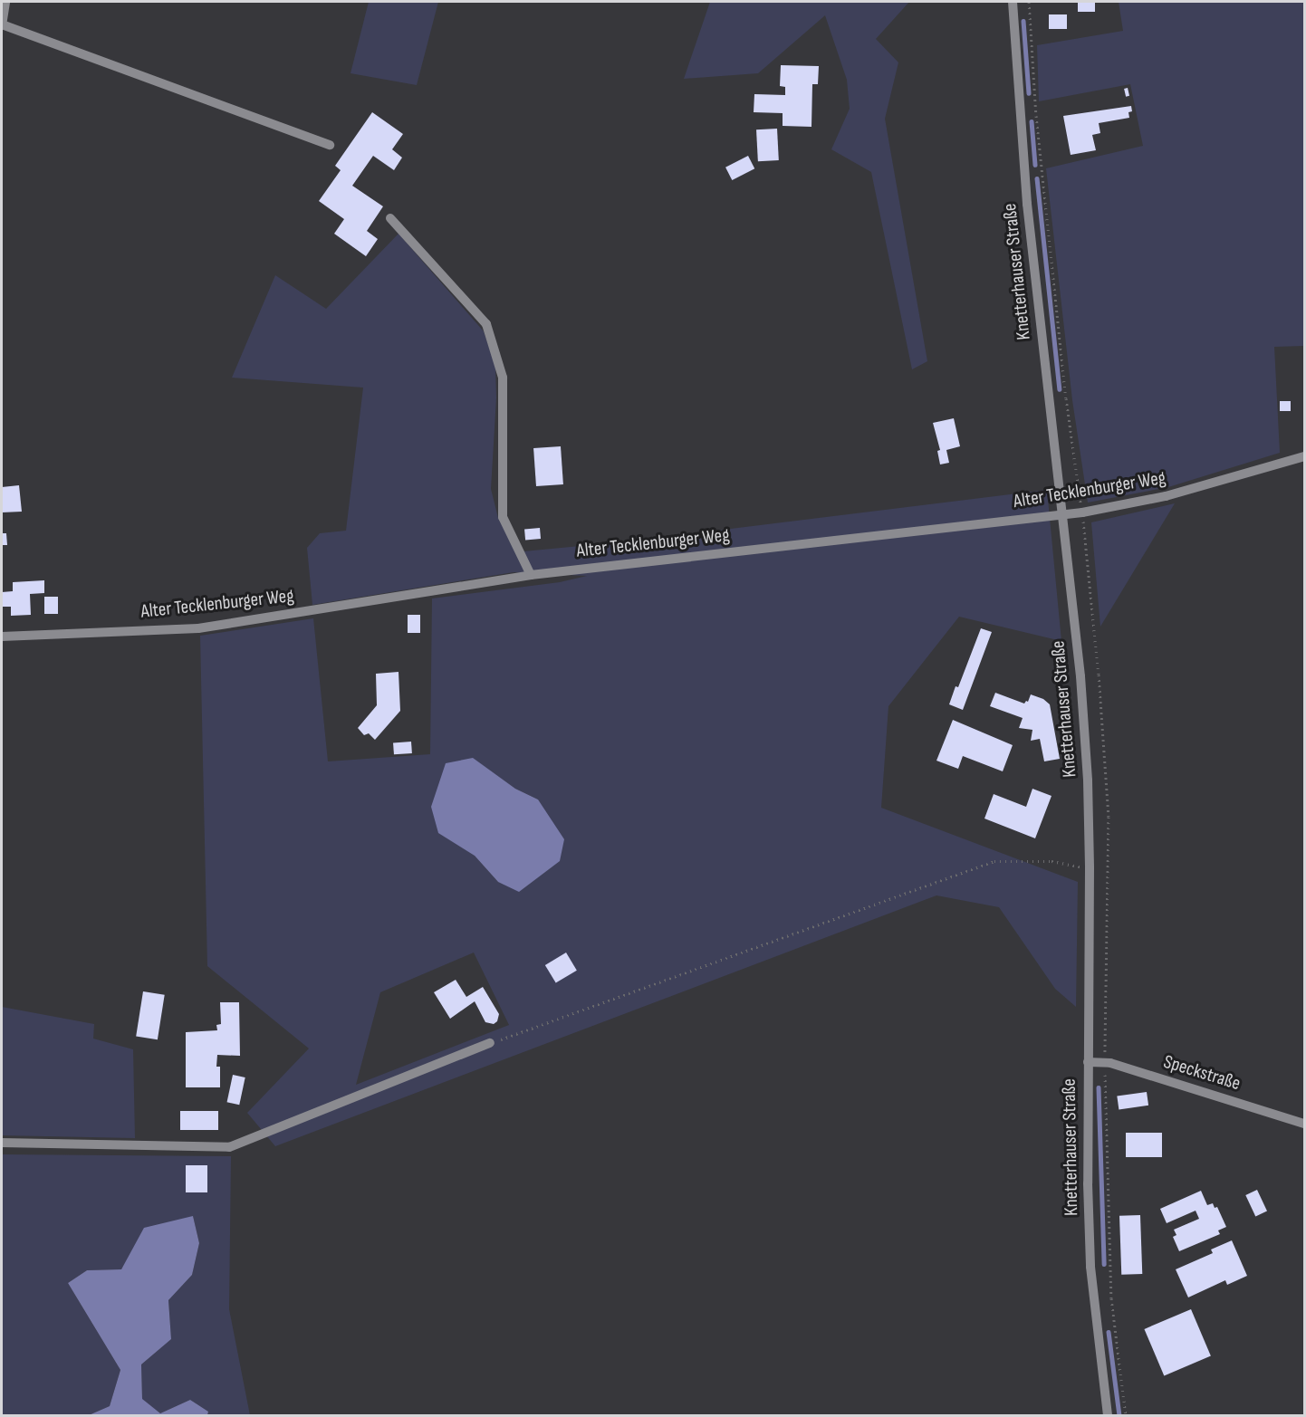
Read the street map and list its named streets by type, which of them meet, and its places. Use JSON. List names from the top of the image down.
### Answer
{
  "streets": {
    "street": ["Knetterhauser Straße", "Alter Tecklenburger Weg", "Speckstraße"]
  },
  "crossings": [
    ["Knetterhauser Straße", "Alter Tecklenburger Weg"],
    ["Knetterhauser Straße", "Speckstraße"]
  ]
}
